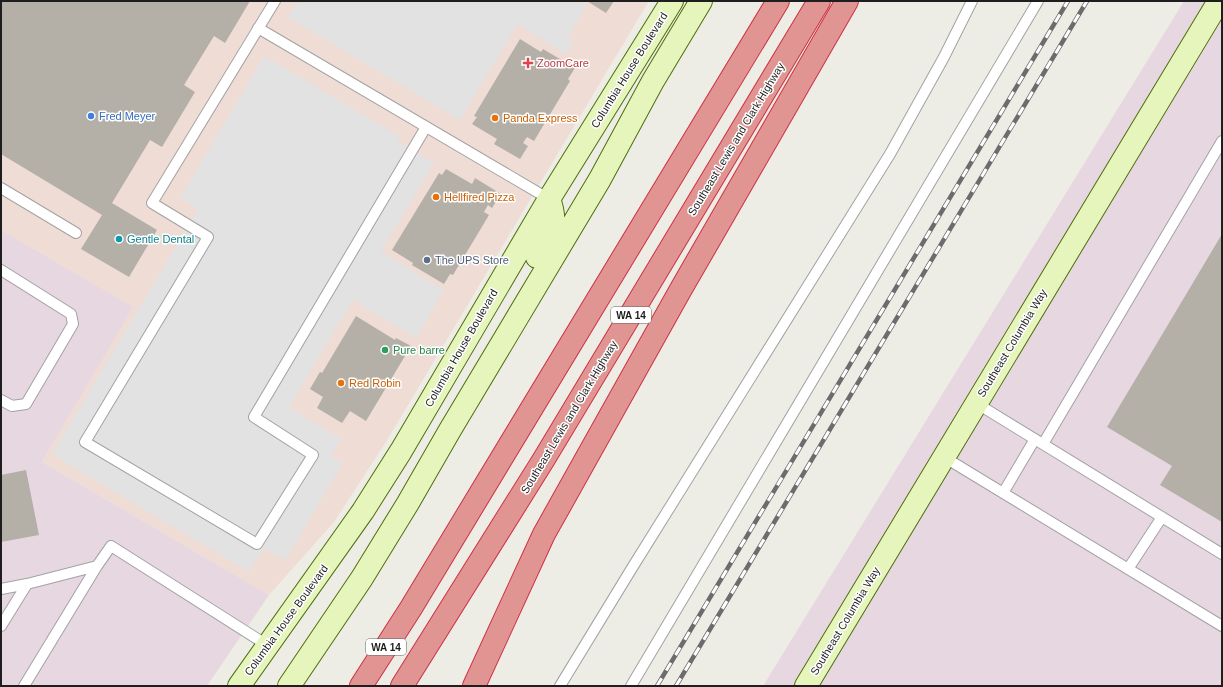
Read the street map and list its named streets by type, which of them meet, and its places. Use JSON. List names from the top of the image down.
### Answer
{
  "streets": {
    "highway": ["Southeast Lewis and Clark Highway", "WA 14"],
    "main road": ["Columbia House Boulevard", "Southeast Columbia Way"]
  },
  "places": {
    "health": ["ZoomCare"],
    "other": [
      "Fred Meyer",
      "Panda Express",
      "Hellfired Pizza",
      "Gentle Dental",
      "The UPS Store",
      "Pure barre",
      "Red Robin"
    ]
  }
}
